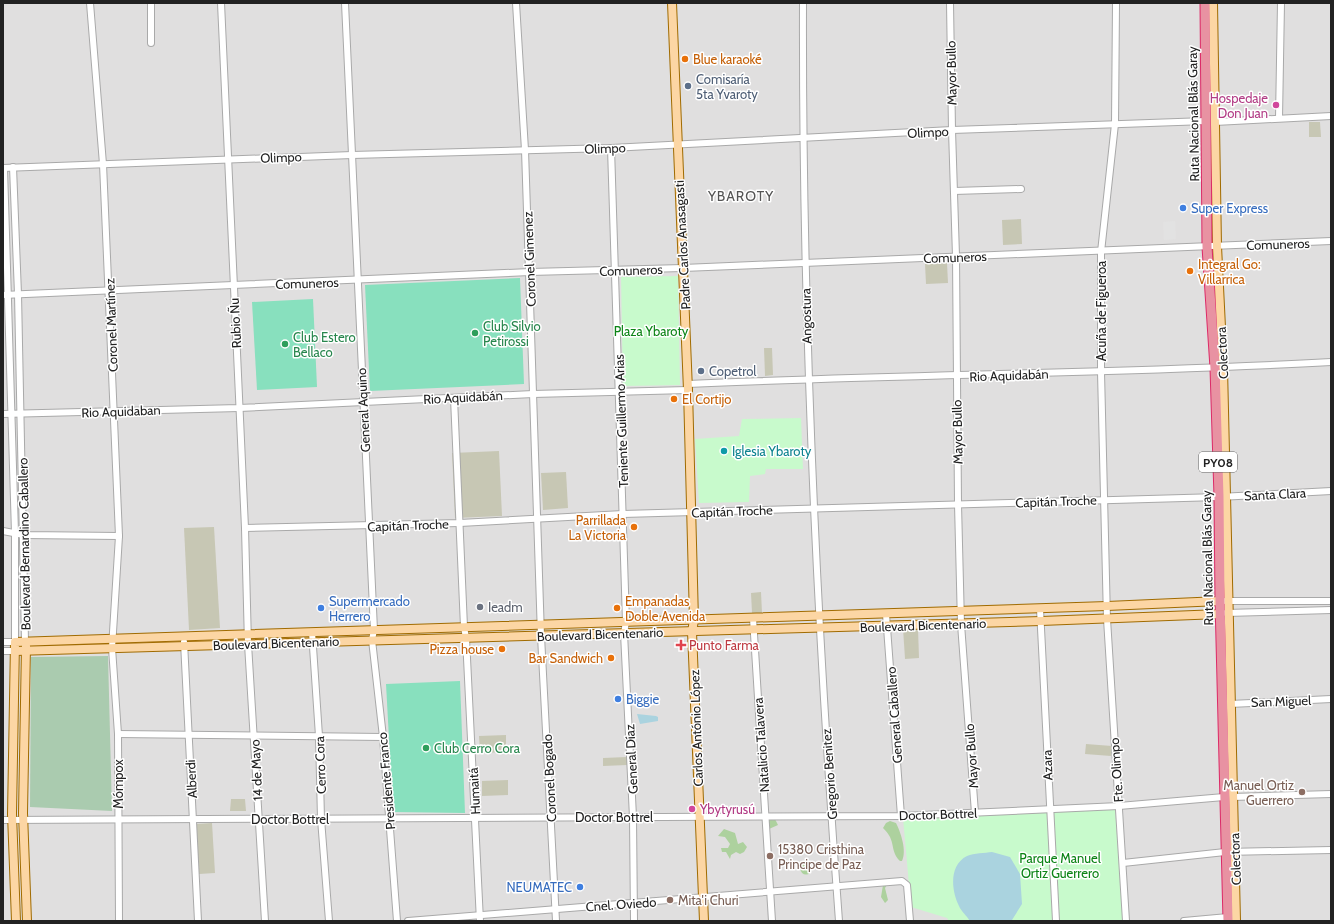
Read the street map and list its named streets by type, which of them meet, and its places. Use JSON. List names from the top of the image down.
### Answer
{
  "streets": {
    "highway": ["Ruta Nacional Blás Garay", "PY08"],
    "main road": [
      "Padre Carlos Anasagasti",
      "Colectora",
      "Boulevard Bernardino Caballero",
      "Boulevard Bicentenario",
      "Carlos António López"
    ],
    "street": [
      "Mayor Bullo",
      "Olimpo",
      "Comuneros",
      "Coronel Gimenez",
      "Acuña de Figueroa",
      "Angostura",
      "Rubio Ñu",
      "Coronel Martínez",
      "Rio Aquidabán",
      "General Aquino",
      "Rio Aquidaban",
      "Teniente Guillermo Arias",
      "Santa Clara",
      "Capitán Troche",
      "San Miguel",
      "General Caballero",
      "Natalicio Talavera",
      "General Díaz",
      "Cerro Cora",
      "Azara",
      "14 de Mayo",
      "Fte. Olimpo",
      "Gregorio Benitez",
      "Coronel Bogado",
      "Alberdi",
      "Presidente Franco",
      "Mómpox",
      "Humaitá",
      "Doctor Bottrel",
      "Cnel. Oviedo"
    ]
  },
  "crossings": [
    ["Mayor Bullo", "Olimpo"],
    ["Mayor Bullo", "Comuneros"],
    ["Mayor Bullo", "Rio Aquidabán"],
    ["Mayor Bullo", "Capitán Troche"],
    ["Mayor Bullo", "Boulevard Bicentenario"],
    ["Mayor Bullo", "Doctor Bottrel"],
    ["Ruta Nacional Blás Garay", "Olimpo"],
    ["Ruta Nacional Blás Garay", "Comuneros"],
    ["Ruta Nacional Blás Garay", "Colectora"],
    ["Ruta Nacional Blás Garay", "Rio Aquidabán"],
    ["Ruta Nacional Blás Garay", "Santa Clara"],
    ["Ruta Nacional Blás Garay", "Capitán Troche"],
    ["Ruta Nacional Blás Garay", "Boulevard Bicentenario"],
    ["Ruta Nacional Blás Garay", "Doctor Bottrel"],
    ["Olimpo", "Padre Carlos Anasagasti"],
    ["Olimpo", "Coronel Gimenez"],
    ["Olimpo", "Acuña de Figueroa"],
    ["Olimpo", "Angostura"],
    ["Olimpo", "Rubio Ñu"],
    ["Olimpo", "Coronel Martínez"],
    ["Olimpo", "Colectora"],
    ["Olimpo", "General Aquino"],
    ["Olimpo", "Teniente Guillermo Arias"],
    ["Olimpo", "Boulevard Bernardino Caballero"],
    ["Comuneros", "Padre Carlos Anasagasti"],
    ["Comuneros", "Coronel Gimenez"],
    ["Comuneros", "Acuña de Figueroa"],
    ["Comuneros", "Angostura"],
    ["Comuneros", "Rubio Ñu"],
    ["Comuneros", "Coronel Martínez"],
    ["Comuneros", "Colectora"],
    ["Comuneros", "General Aquino"],
    ["Comuneros", "Teniente Guillermo Arias"],
    ["Comuneros", "Boulevard Bernardino Caballero"],
    ["Padre Carlos Anasagasti", "Rio Aquidabán"],
    ["Padre Carlos Anasagasti", "Capitán Troche"],
    ["Padre Carlos Anasagasti", "Boulevard Bicentenario"],
    ["Padre Carlos Anasagasti", "Carlos António López"],
    ["Coronel Gimenez", "Rio Aquidabán"],
    ["Coronel Gimenez", "Capitán Troche"],
    ["Coronel Gimenez", "Boulevard Bicentenario"],
    ["Coronel Gimenez", "Coronel Bogado"],
    ["Acuña de Figueroa", "Rio Aquidabán"],
    ["Acuña de Figueroa", "Capitán Troche"],
    ["Acuña de Figueroa", "Boulevard Bicentenario"],
    ["Acuña de Figueroa", "Fte. Olimpo"],
    ["Angostura", "Rio Aquidabán"],
    ["Angostura", "Capitán Troche"],
    ["Angostura", "Boulevard Bicentenario"],
    ["Angostura", "Gregorio Benitez"],
    ["Rubio Ñu", "Rio Aquidabán"],
    ["Rubio Ñu", "Rio Aquidaban"],
    ["Rubio Ñu", "Capitán Troche"],
    ["Rubio Ñu", "Boulevard Bicentenario"],
    ["Rubio Ñu", "14 de Mayo"],
    ["Coronel Martínez", "Rio Aquidaban"],
    ["Coronel Martínez", "Boulevard Bicentenario"],
    ["Coronel Martínez", "Mómpox"],
    ["Colectora", "Rio Aquidabán"],
    ["Rio Aquidabán", "General Aquino"],
    ["Rio Aquidabán", "Rio Aquidaban"],
    ["Rio Aquidabán", "Teniente Guillermo Arias"],
    ["Rio Aquidabán", "Humaitá"],
    ["General Aquino", "Capitán Troche"],
    ["General Aquino", "Boulevard Bicentenario"],
    ["General Aquino", "Presidente Franco"],
    ["Rio Aquidaban", "Boulevard Bernardino Caballero"],
    ["Teniente Guillermo Arias", "Capitán Troche"],
    ["Teniente Guillermo Arias", "Boulevard Bicentenario"],
    ["Teniente Guillermo Arias", "General Díaz"],
    ["Santa Clara", "Capitán Troche"],
    ["Capitán Troche", "Humaitá"],
    ["Boulevard Bernardino Caballero", "Boulevard Bicentenario"],
    ["Boulevard Bernardino Caballero", "Doctor Bottrel"],
    ["Boulevard Bicentenario", "General Caballero"],
    ["Boulevard Bicentenario", "Carlos António López"],
    ["Boulevard Bicentenario", "Natalicio Talavera"],
    ["Boulevard Bicentenario", "General Díaz"],
    ["Boulevard Bicentenario", "Cerro Cora"],
    ["Boulevard Bicentenario", "Azara"],
    ["Boulevard Bicentenario", "14 de Mayo"],
    ["Boulevard Bicentenario", "Fte. Olimpo"],
    ["Boulevard Bicentenario", "Gregorio Benitez"],
    ["Boulevard Bicentenario", "Coronel Bogado"],
    ["Boulevard Bicentenario", "Alberdi"],
    ["Boulevard Bicentenario", "Presidente Franco"],
    ["Boulevard Bicentenario", "Mómpox"],
    ["Boulevard Bicentenario", "Humaitá"],
    ["General Caballero", "Doctor Bottrel"],
    ["Carlos António López", "Doctor Bottrel"],
    ["Carlos António López", "Cnel. Oviedo"],
    ["Natalicio Talavera", "Doctor Bottrel"],
    ["Natalicio Talavera", "Cnel. Oviedo"],
    ["General Díaz", "Doctor Bottrel"],
    ["General Díaz", "Cnel. Oviedo"],
    ["Cerro Cora", "Doctor Bottrel"],
    ["Azara", "Doctor Bottrel"],
    ["14 de Mayo", "Doctor Bottrel"],
    ["Fte. Olimpo", "Doctor Bottrel"],
    ["Gregorio Benitez", "Doctor Bottrel"],
    ["Gregorio Benitez", "Cnel. Oviedo"],
    ["Coronel Bogado", "Doctor Bottrel"],
    ["Coronel Bogado", "Cnel. Oviedo"],
    ["Alberdi", "Doctor Bottrel"],
    ["Presidente Franco", "Doctor Bottrel"],
    ["Mómpox", "Doctor Bottrel"],
    ["Humaitá", "Doctor Bottrel"],
    ["Humaitá", "Cnel. Oviedo"]
  ],
  "districts": ["YBAROTY"],
  "parks": ["Plaza Ybaroty", "Parque Manuel Ortiz Guerrero"],
  "places": {
    "other": [
      "Blue karaoké",
      "Comisaría 5ta Yvaroty",
      "Hospedaje Don Juan",
      "Super Express",
      "Integral Go: Villarrica",
      "Club Silvio Petirossi",
      "Club Estero Bellaco",
      "Copetrol",
      "El Cortijo",
      "Iglesia Ybaroty",
      "Parrillada La Victoria",
      "Ieadm",
      "Supermercado Herrero",
      "Empanadas Doble Avenida",
      "Pizza house",
      "Bar Sandwich",
      "Biggie",
      "Club Cerro Cora",
      "Manuel Ortiz Guerrero",
      "Ybytyrusú",
      "15380 Cristhina Principe de Paz",
      "NEUMATEC",
      "Mita'i Churi"
    ],
    "health": ["Punto Farma"]
  }
}
